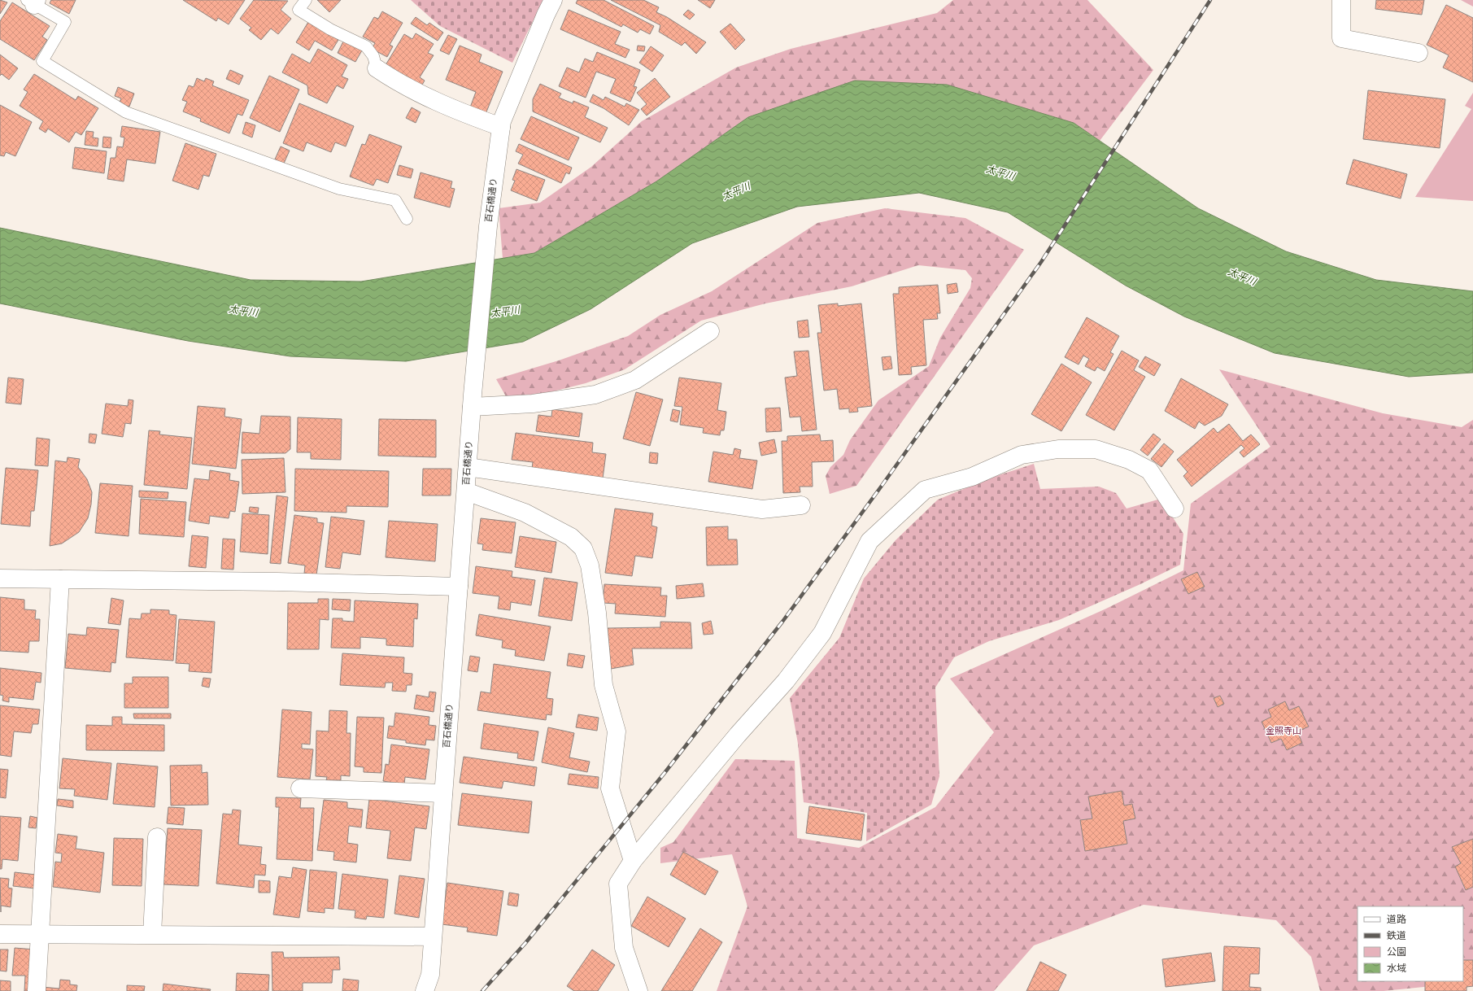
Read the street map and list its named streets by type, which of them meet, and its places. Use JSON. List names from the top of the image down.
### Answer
{
  "streets": {
    "street": ["百石橋通り"]
  },
  "water": ["太平川"],
  "parks": ["金照寺山"],
  "legend": [
    "道路",
    "鉄道",
    "公園",
    "水域"
  ]
}
